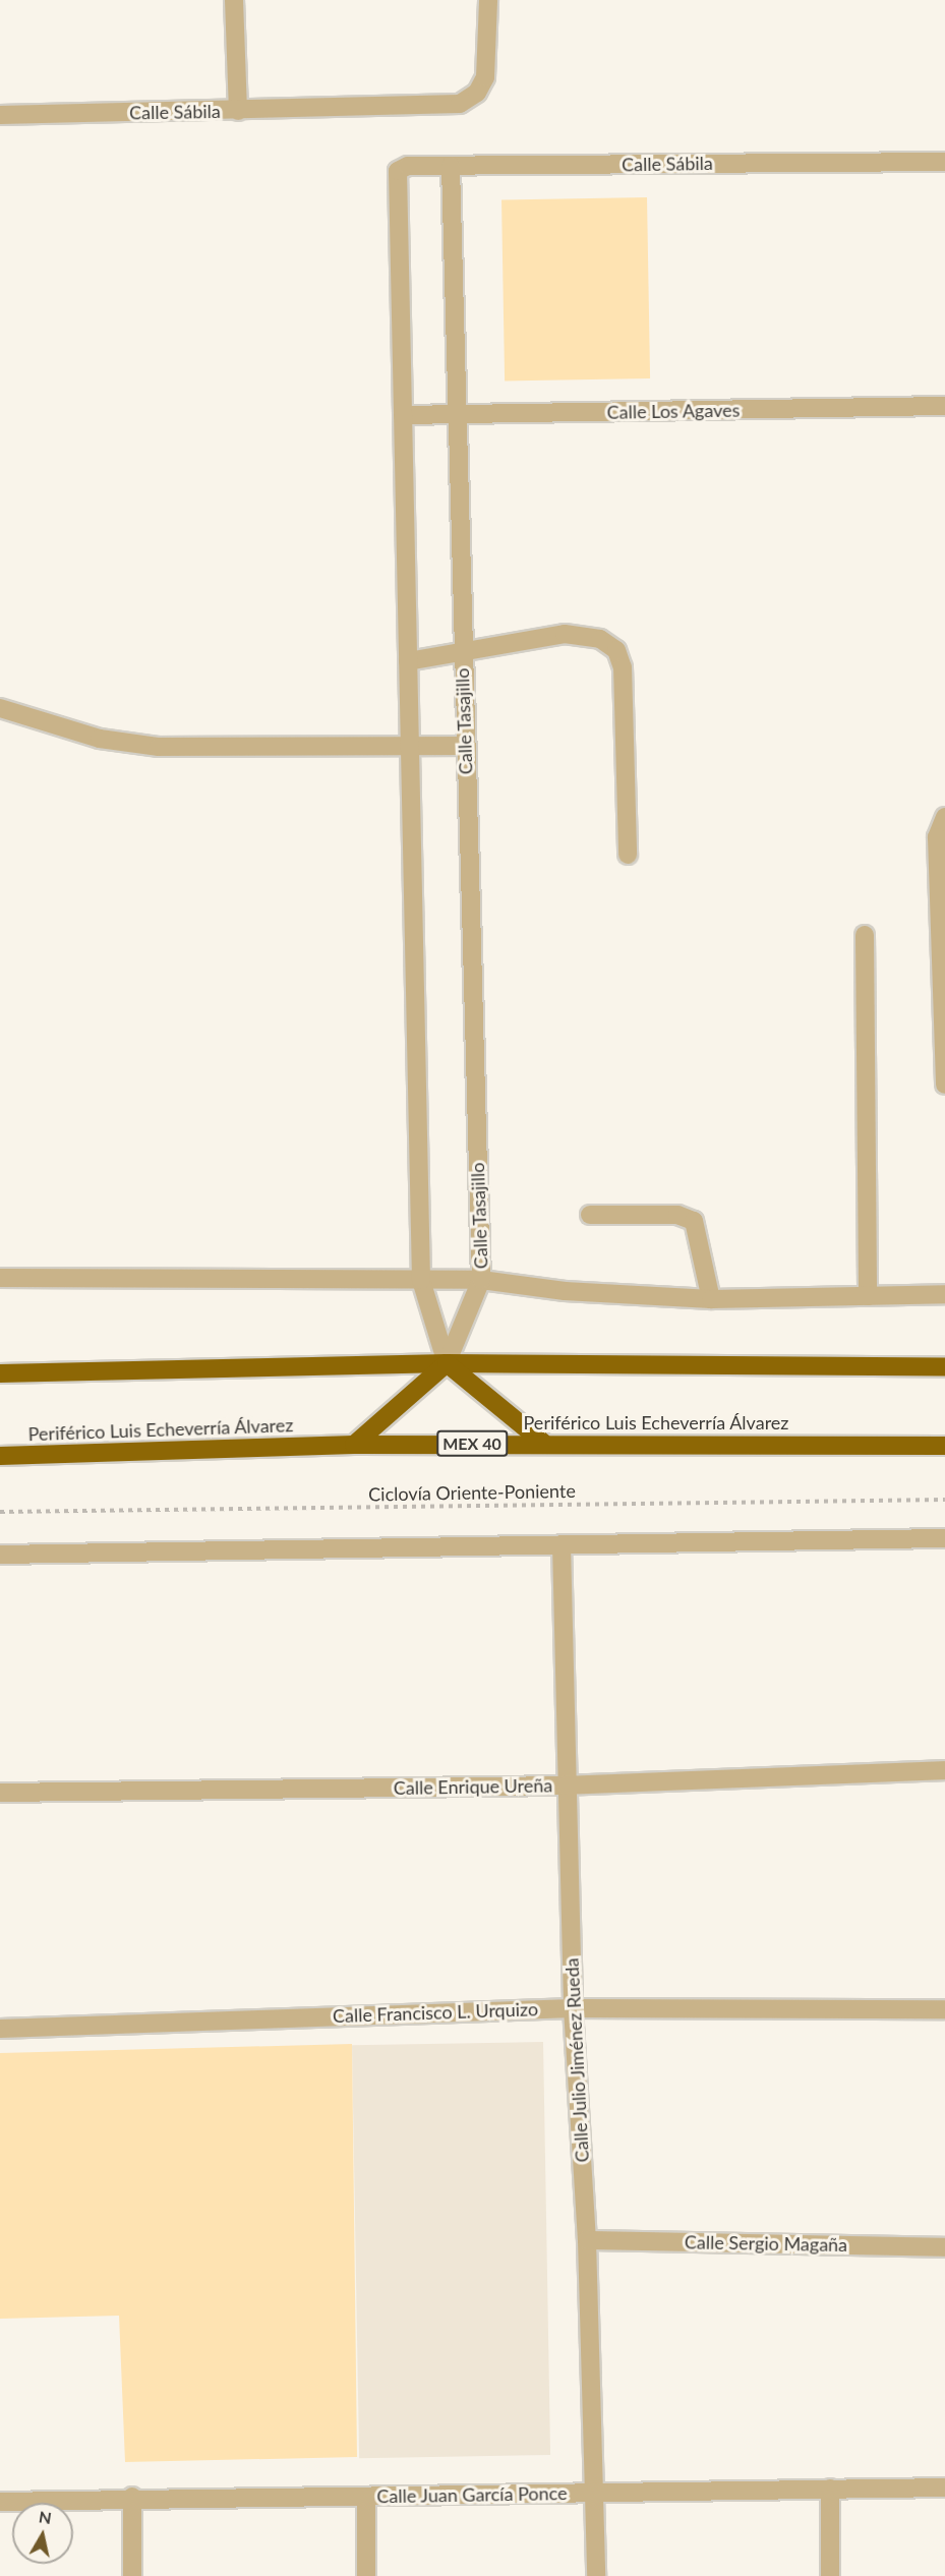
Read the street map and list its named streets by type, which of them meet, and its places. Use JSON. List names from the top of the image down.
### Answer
{
  "streets": {
    "highway": ["Periférico Luis Echeverría Álvarez", "MEX 40"],
    "street": [
      "Calle Sábila",
      "Calle Los Agaves",
      "Calle Tasajillo",
      "Calle Enrique Ureña",
      "Calle Francisco L. Urquizo",
      "Calle Julio Jiménez Rueda",
      "Calle Sergio Magaña",
      "Calle Juan García Ponce"
    ],
    "path": ["Ciclovía Oriente-Poniente"]
  },
  "crossings": [
    ["Calle Sábila", "Calle Los Agaves"],
    ["Calle Sábila", "Calle Tasajillo"],
    ["Calle Los Agaves", "Calle Tasajillo"],
    ["Calle Enrique Ureña", "Calle Julio Jiménez Rueda"],
    ["Calle Francisco L. Urquizo", "Calle Julio Jiménez Rueda"],
    ["Calle Julio Jiménez Rueda", "Calle Sergio Magaña"],
    ["Calle Julio Jiménez Rueda", "Calle Juan García Ponce"]
  ],
  "north": "top"
}
